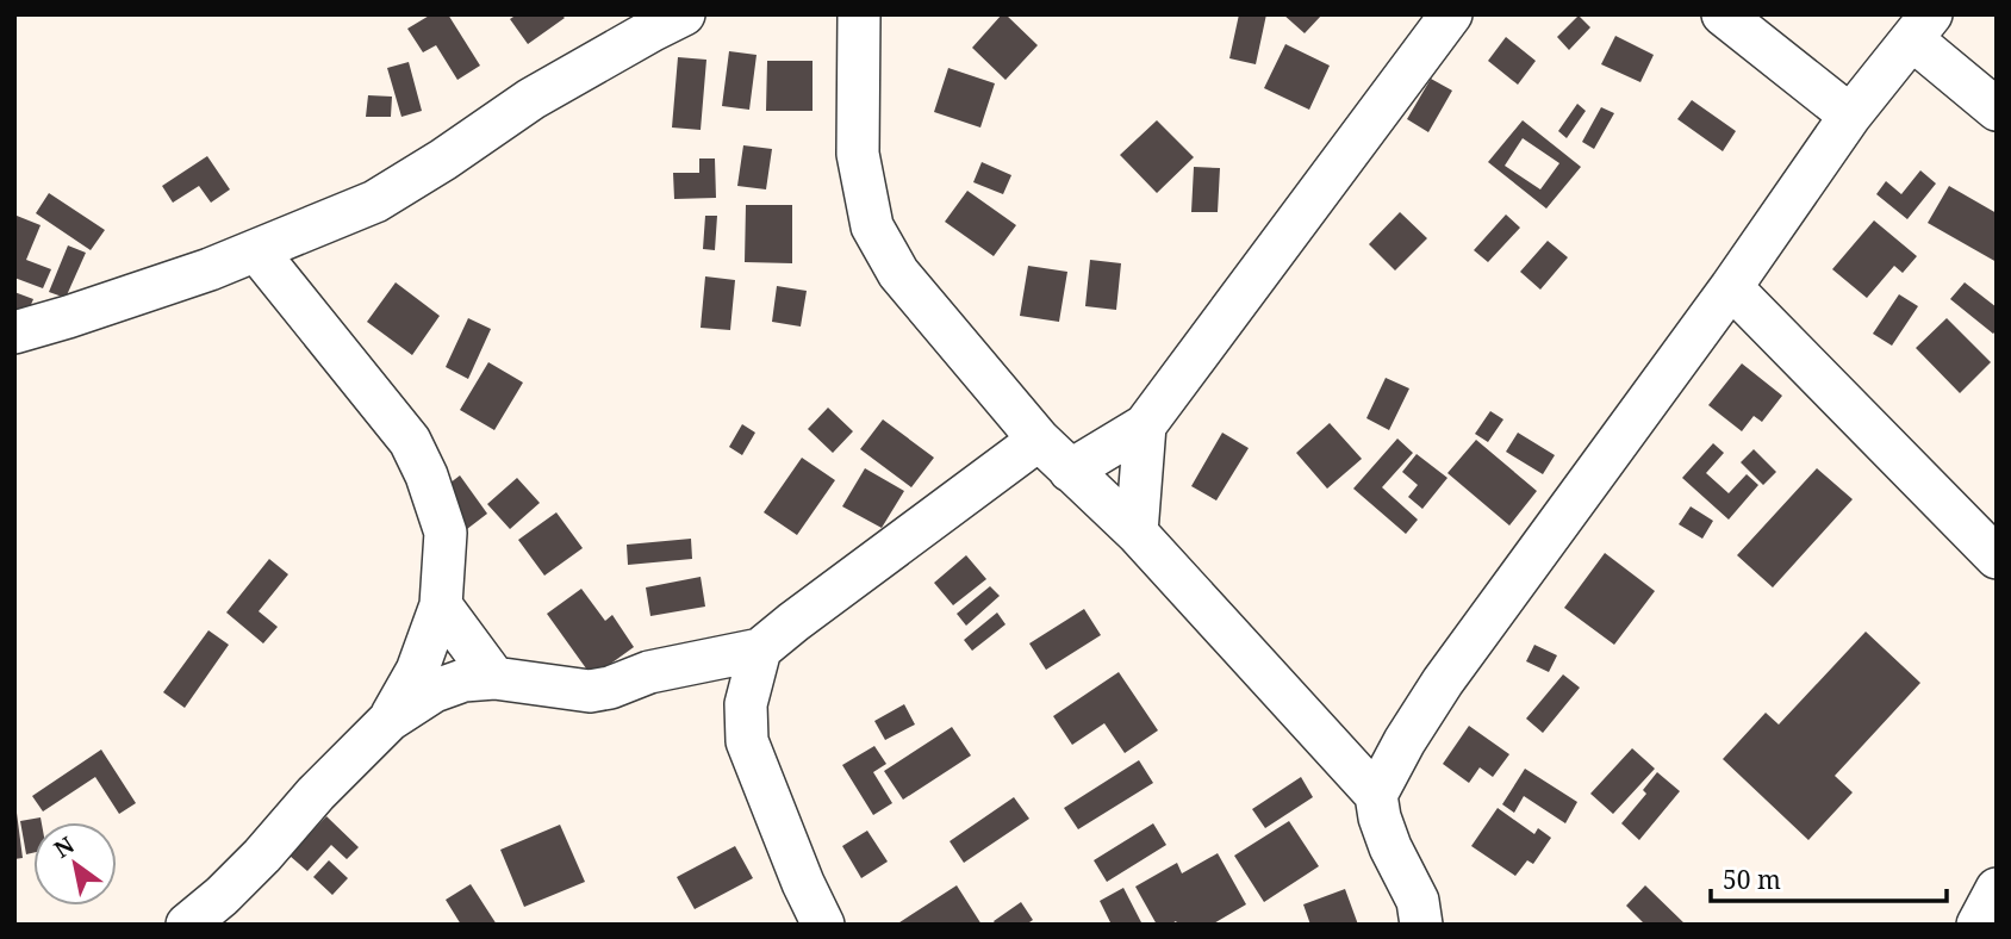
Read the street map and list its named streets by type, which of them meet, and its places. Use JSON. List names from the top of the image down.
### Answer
{
  "scale_bar": "50 m",
  "north": "top left"
}
